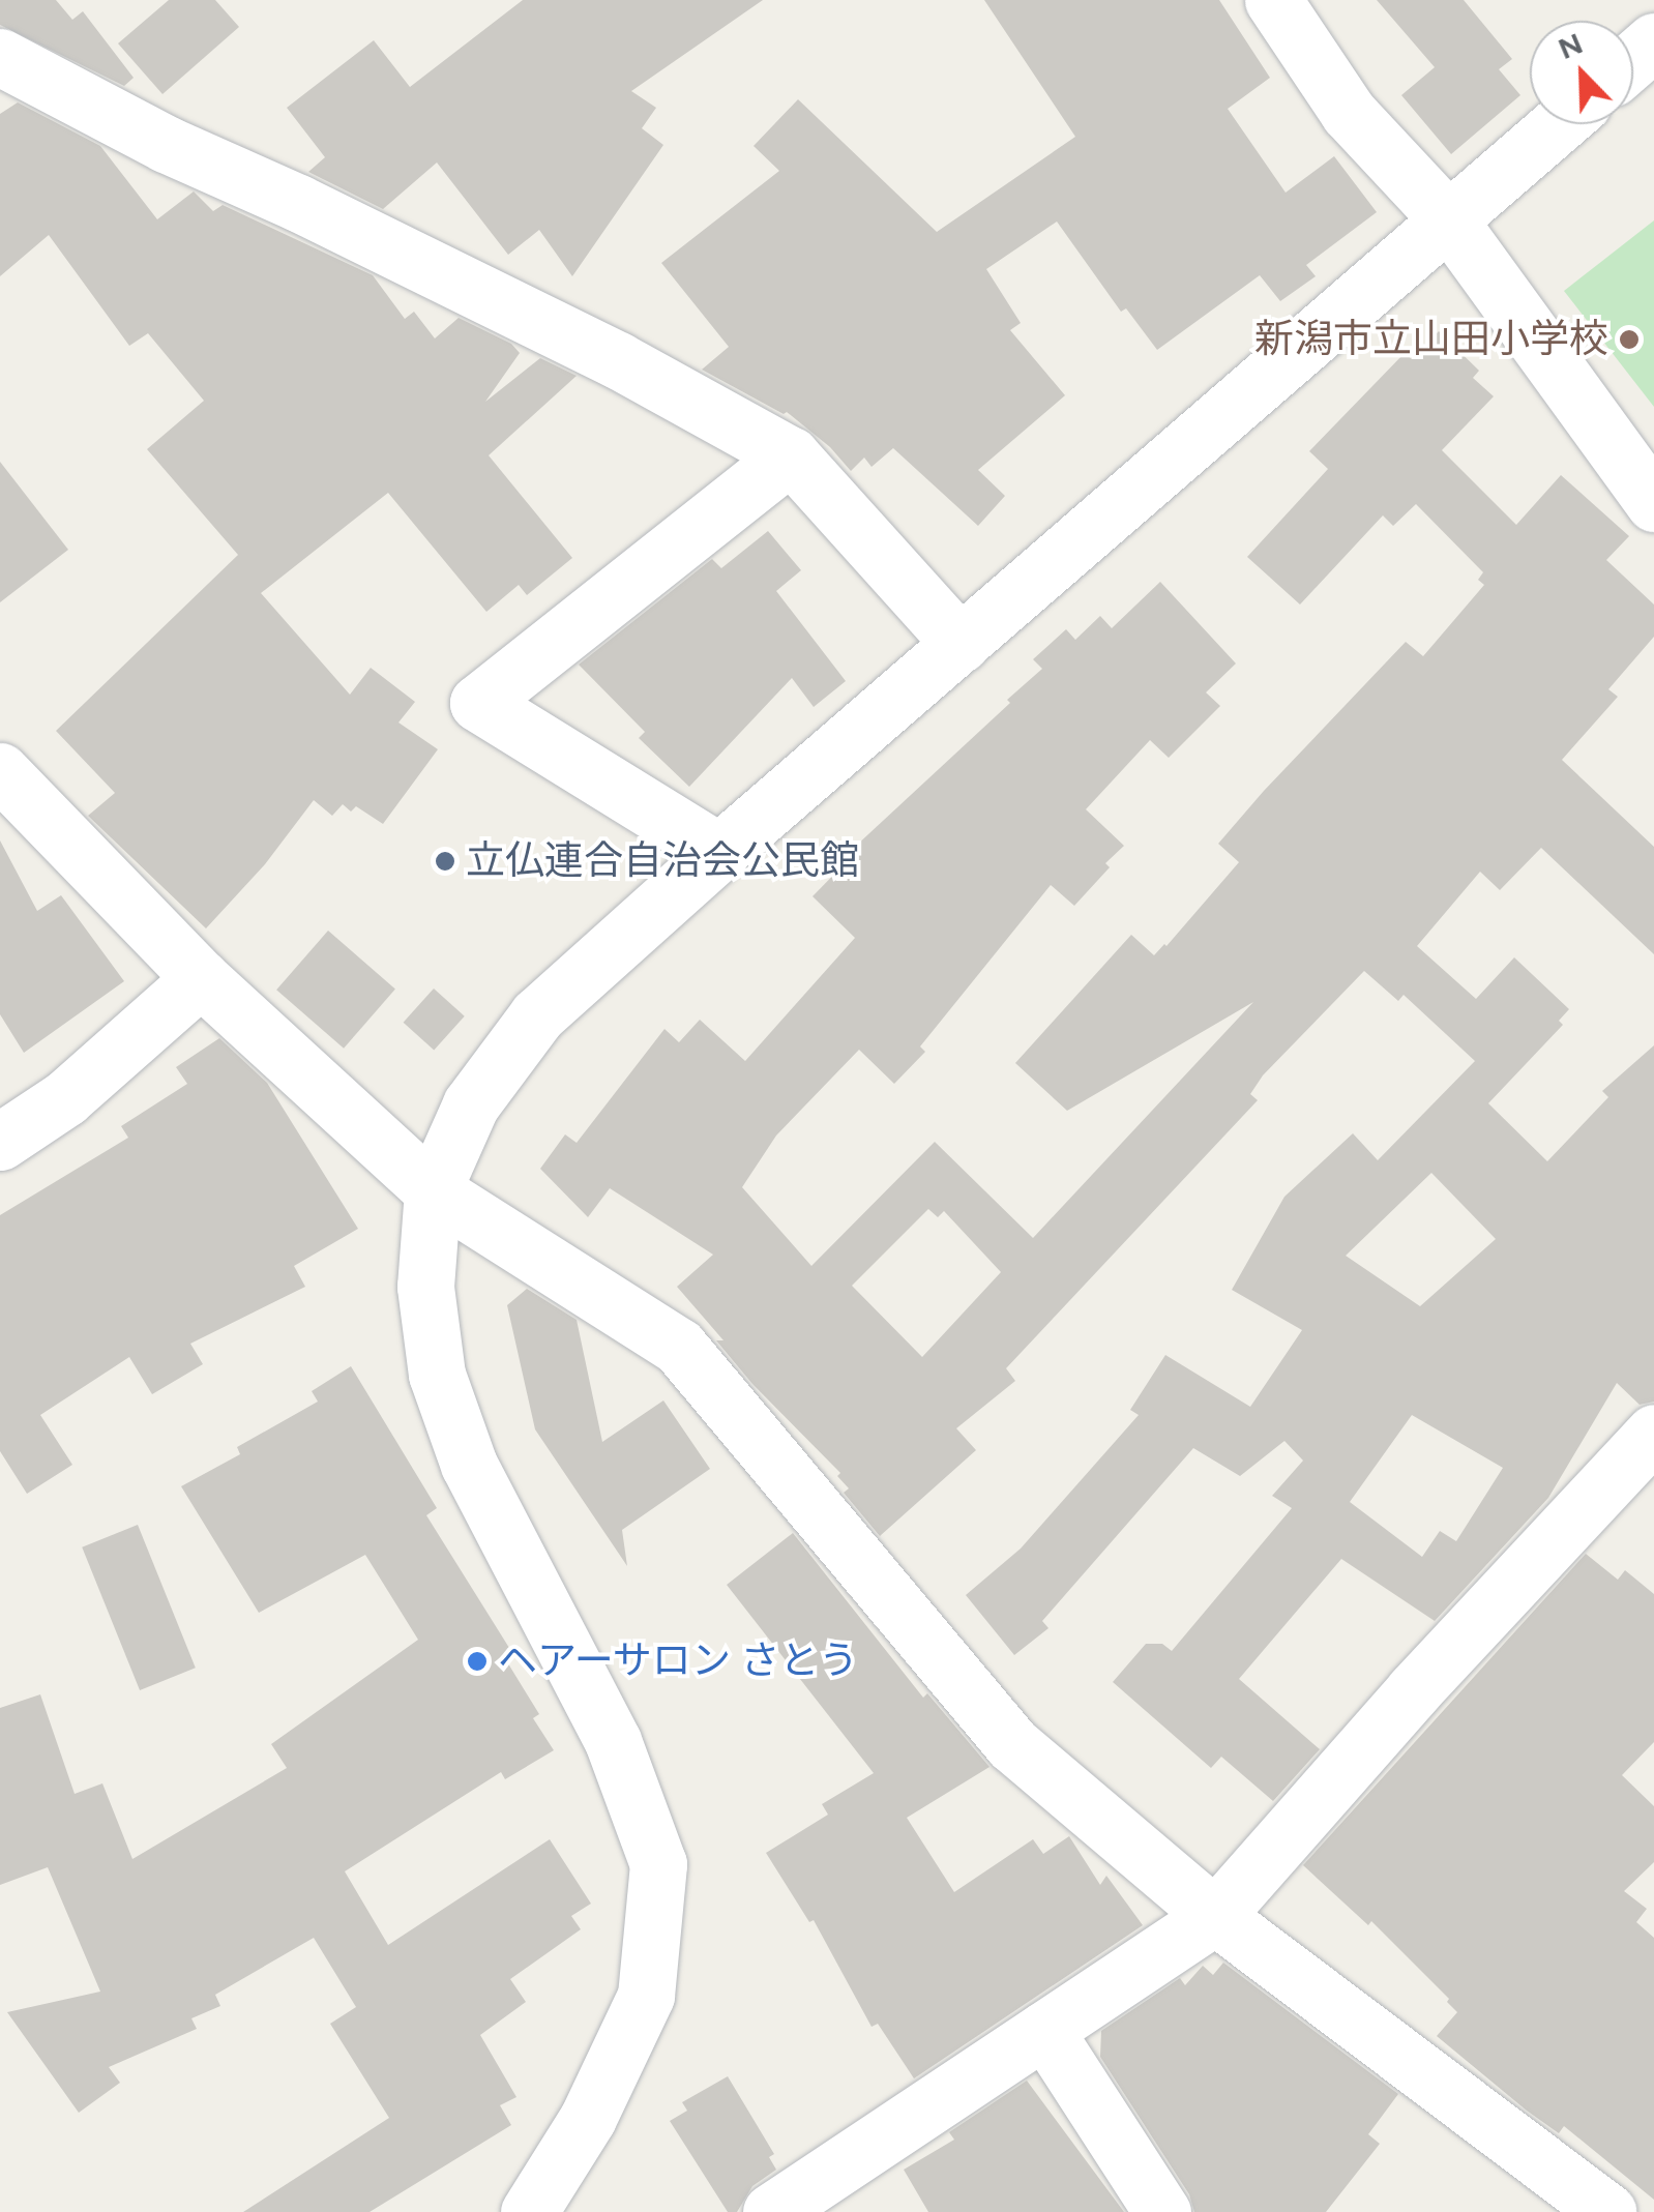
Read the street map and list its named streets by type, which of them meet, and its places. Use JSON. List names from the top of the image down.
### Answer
{
  "places": ["新潟市立山田小学校", "立仏連合自治会公民館", "ヘアーサロン さとう"],
  "north": "top left"
}
